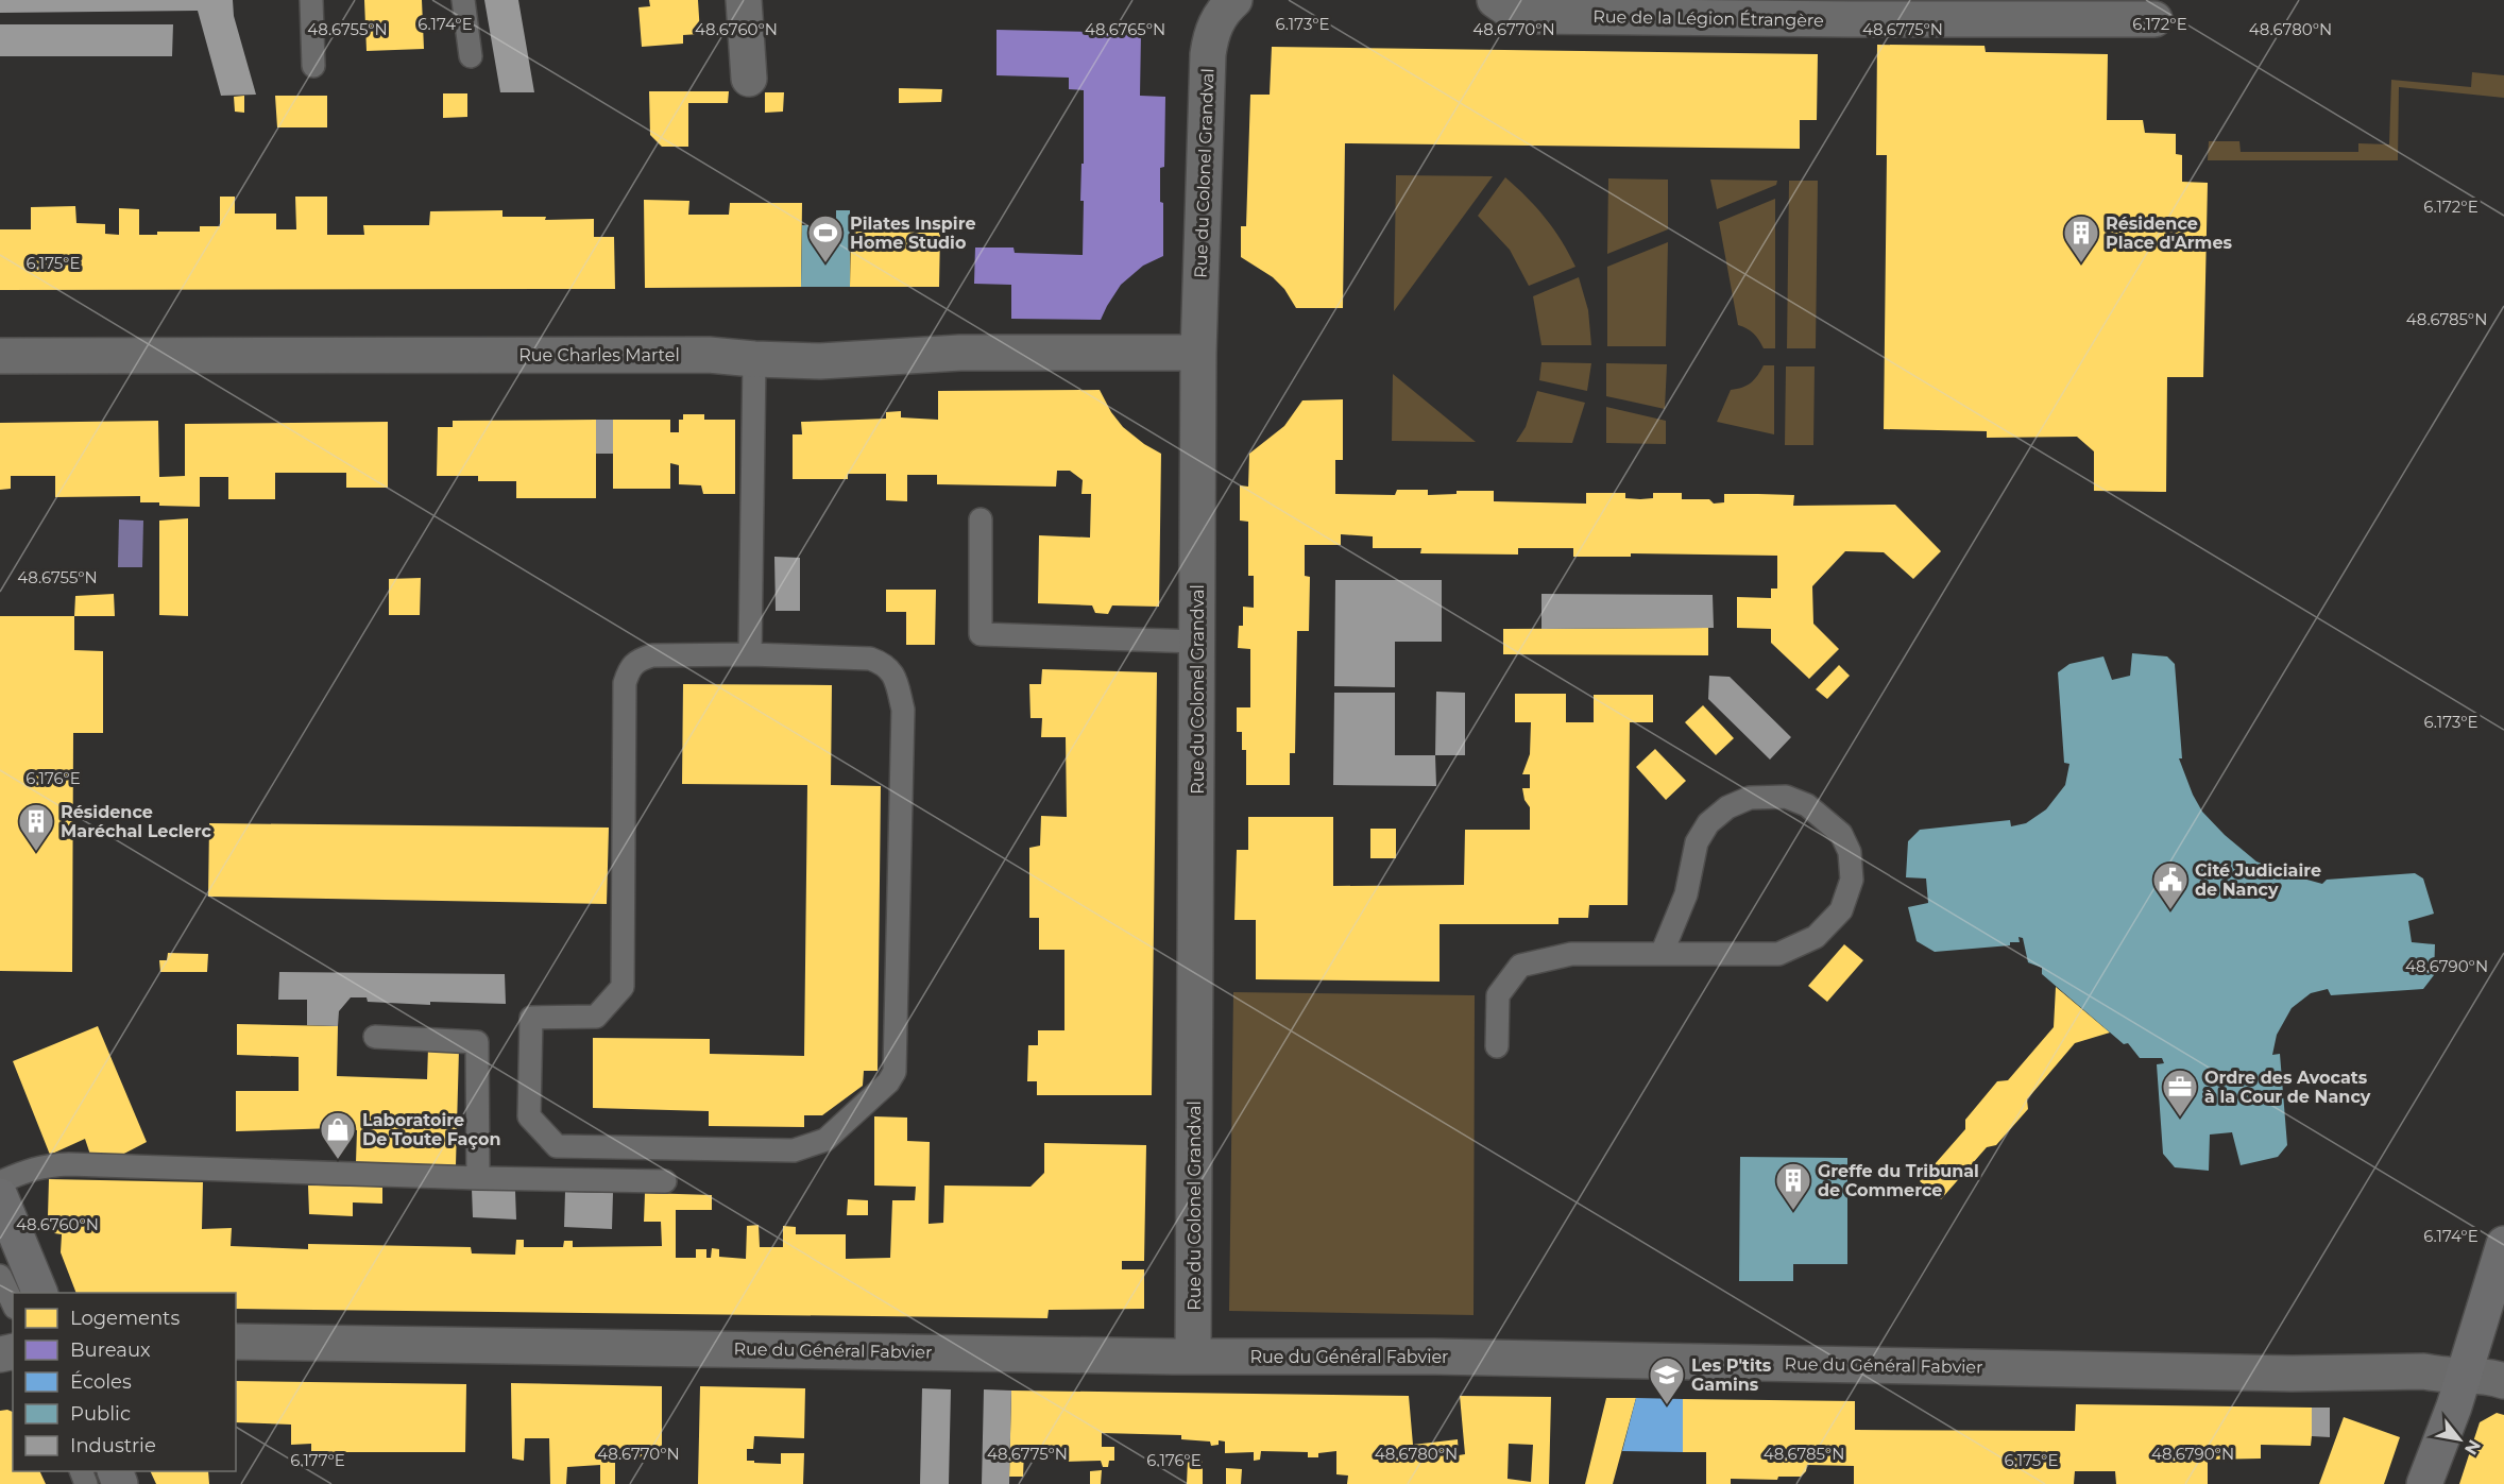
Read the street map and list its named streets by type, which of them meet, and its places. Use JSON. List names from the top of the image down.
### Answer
{
  "streets": {
    "street": [
      "Rue de la Légion Étrangère",
      "Rue du Colonel Grandval",
      "Rue Charles Martel",
      "Rue du Général Fabvier"
    ]
  },
  "crossings": [
    ["Rue du Colonel Grandval", "Rue Charles Martel"],
    ["Rue du Colonel Grandval", "Rue du Général Fabvier"]
  ],
  "places": {
    "sports": ["Pilates Inspire Home Studio"],
    "building": ["Résidence Place d'Armes", "Résidence Maréchal Leclerc", "Greffe du Tribunal de Commerce"],
    "public building": ["Cité Judiciaire de Nancy"],
    "office": ["Ordre des Avocats à la Cour de Nancy"],
    "shop": ["Laboratoire De Toute Façon"],
    "school or university": ["Les P'tits Gamins"]
  },
  "legend": [
    "Logements",
    "Bureaux",
    "Écoles",
    "Public",
    "Industrie"
  ],
  "north": "bottom right",
  "coordinates": [
    "6.174°E",
    "6.173°E",
    "6.172°E",
    "48.6765°N",
    "48.6770°N",
    "48.6775°N",
    "48.6780°N",
    "48.6755°N",
    "48.6760°N",
    "6.175°E",
    "48.6785°N",
    "6.176°E",
    "48.6790°N",
    "6.177°E"
  ]
}
